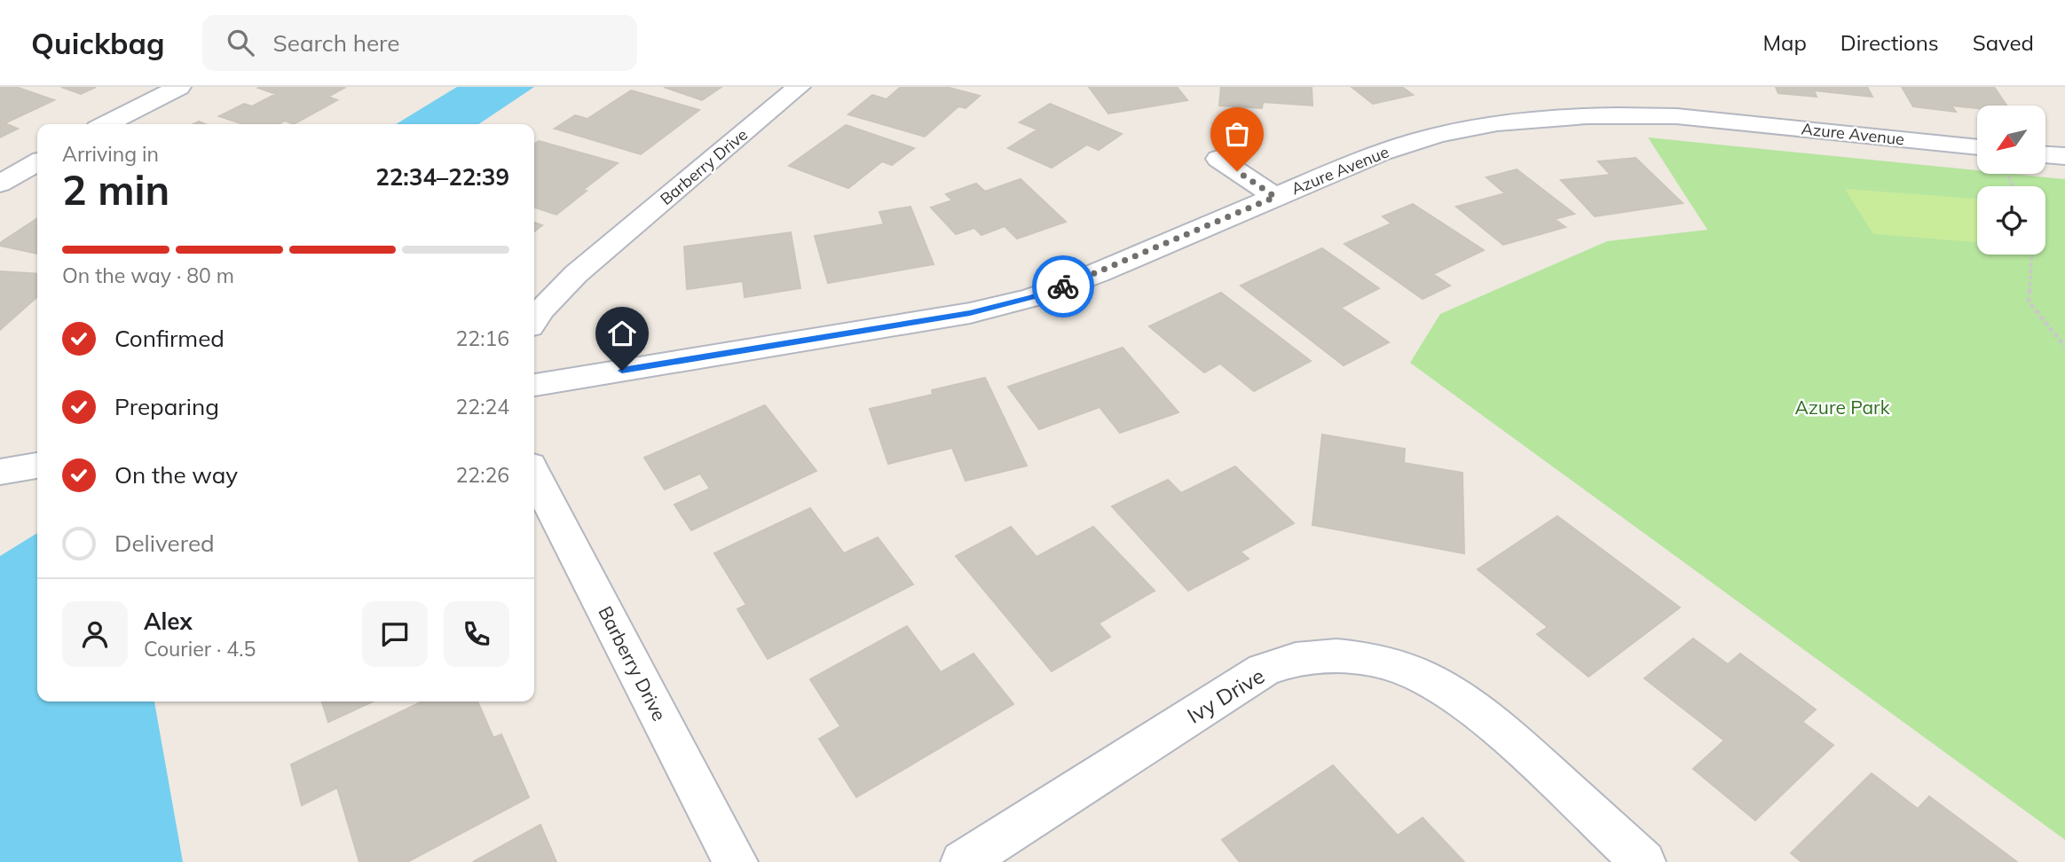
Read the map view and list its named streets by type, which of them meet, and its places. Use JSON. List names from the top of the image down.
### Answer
{
  "streets": {
    "street": ["Azure Avenue", "Barberry Drive", "Ivy Drive"]
  },
  "parks": ["Azure Park"],
  "north": "bottom left",
  "page": {
    "header": "Quickbag",
    "search": "Search here",
    "nav": ["Map", "Directions", "Saved"],
    "heading": ["2 min", "Arriving in", "22:34–22:39"],
    "panel": ["Alex", "Courier · 4.5"],
    "bar": "On the way · 80 m",
    "list": [
      ["Confirmed", "22:16"],
      ["Preparing", "22:24"],
      ["On the way", "22:26"],
      "Delivered"
    ]
  }
}
